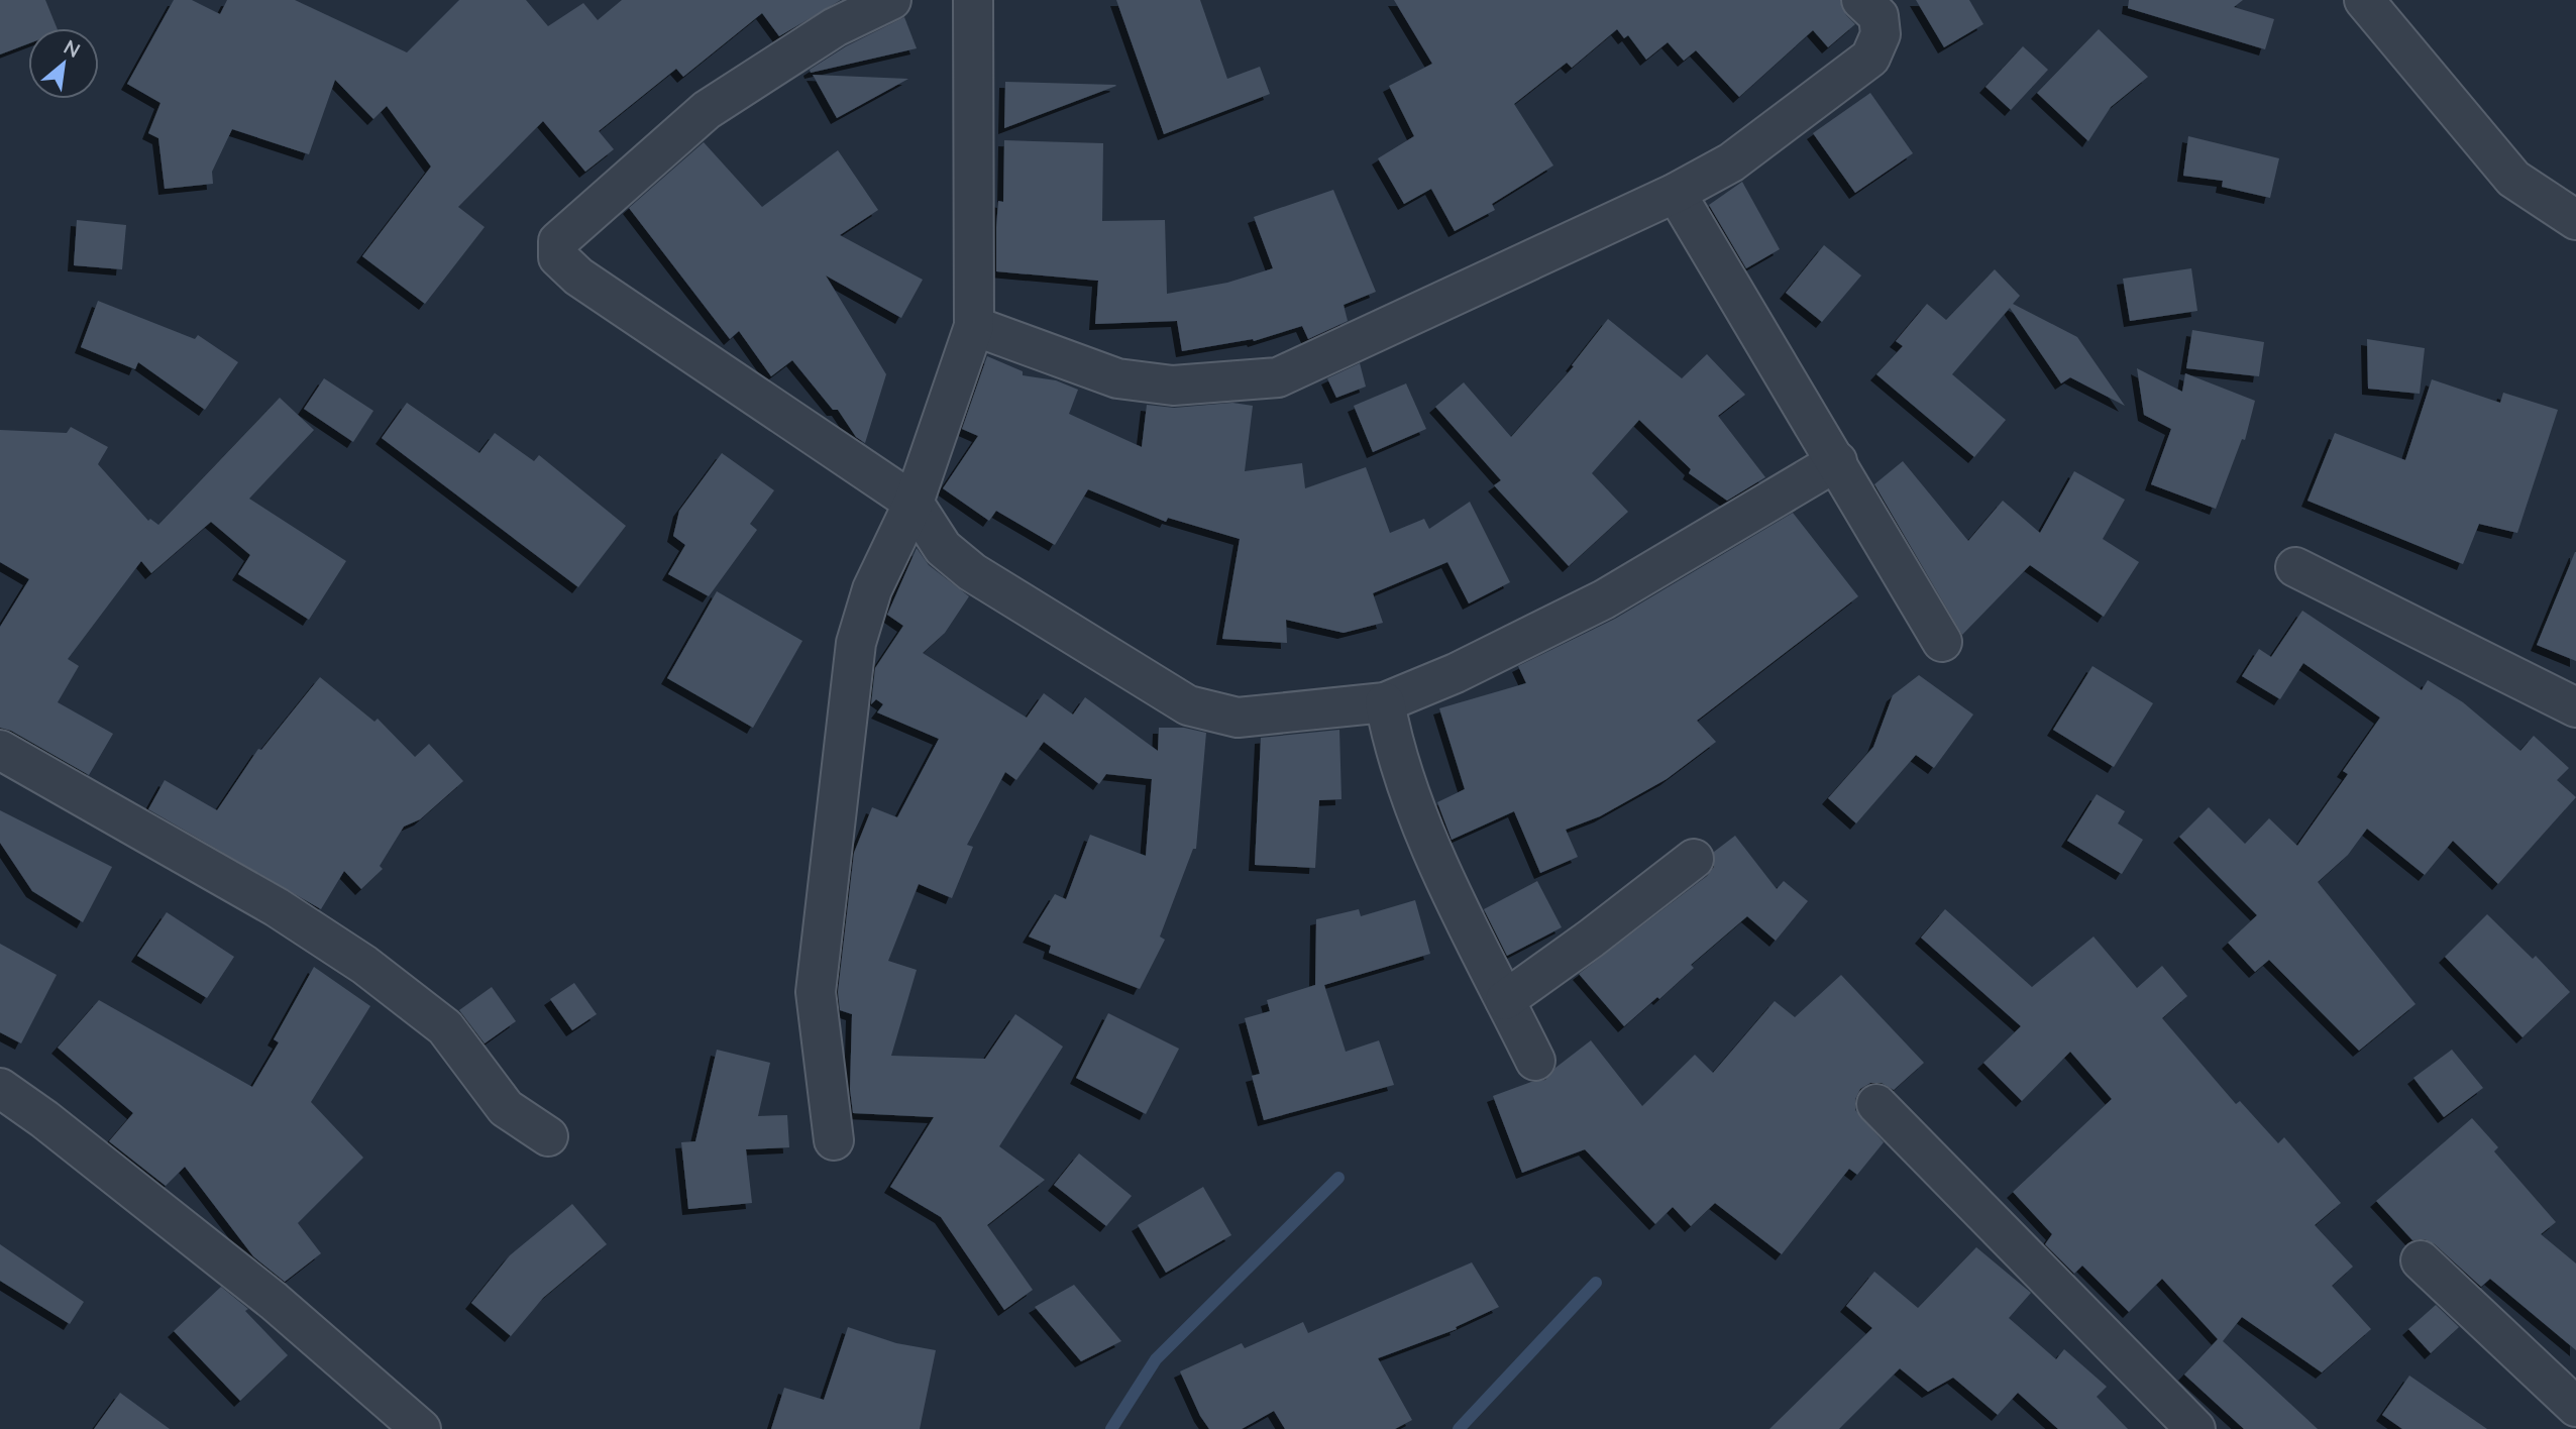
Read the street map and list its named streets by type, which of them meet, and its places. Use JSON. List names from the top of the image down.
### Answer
{
  "north": "top right"
}
